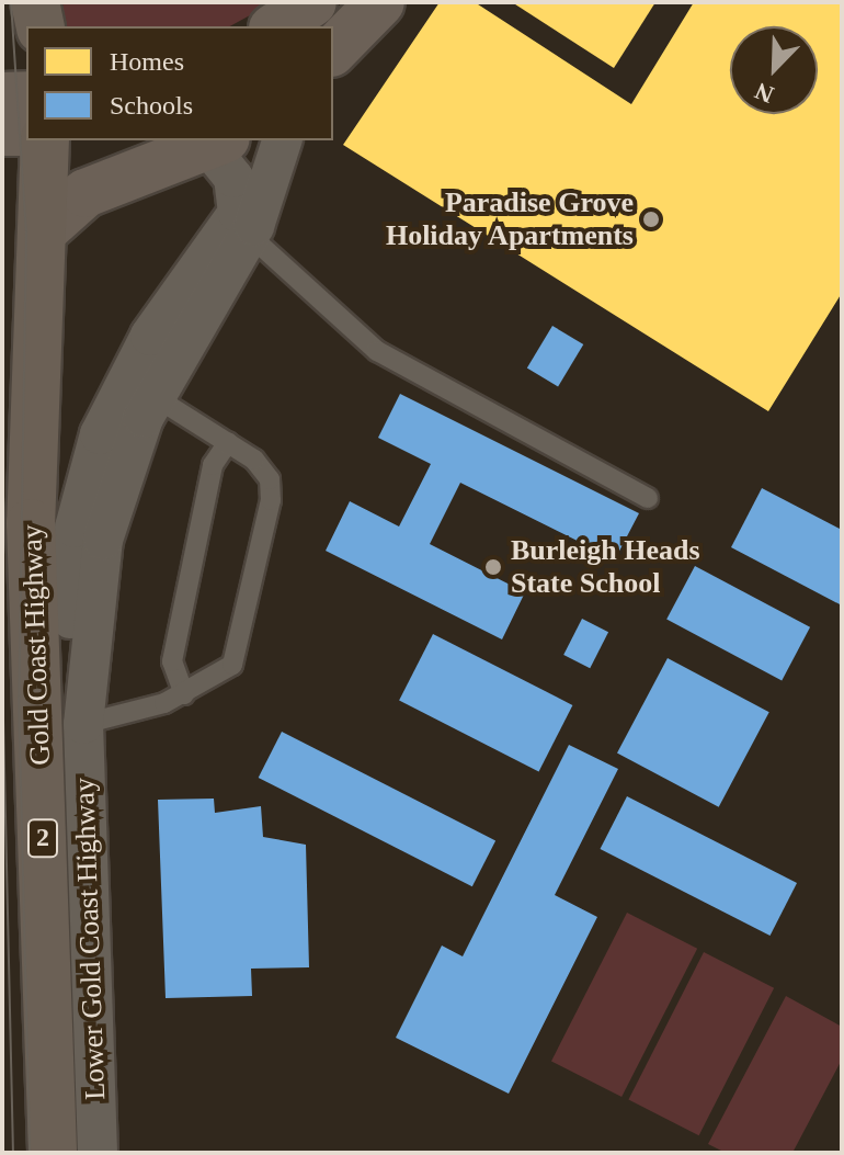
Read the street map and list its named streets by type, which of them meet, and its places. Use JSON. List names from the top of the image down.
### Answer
{
  "streets": {
    "highway": ["Gold Coast Highway", "2"],
    "street": ["Lower Gold Coast Highway"]
  },
  "places": ["Paradise Grove Holiday Apartments", "Burleigh Heads State School"],
  "legend": ["Homes", "Schools"],
  "north": "bottom left"
}
